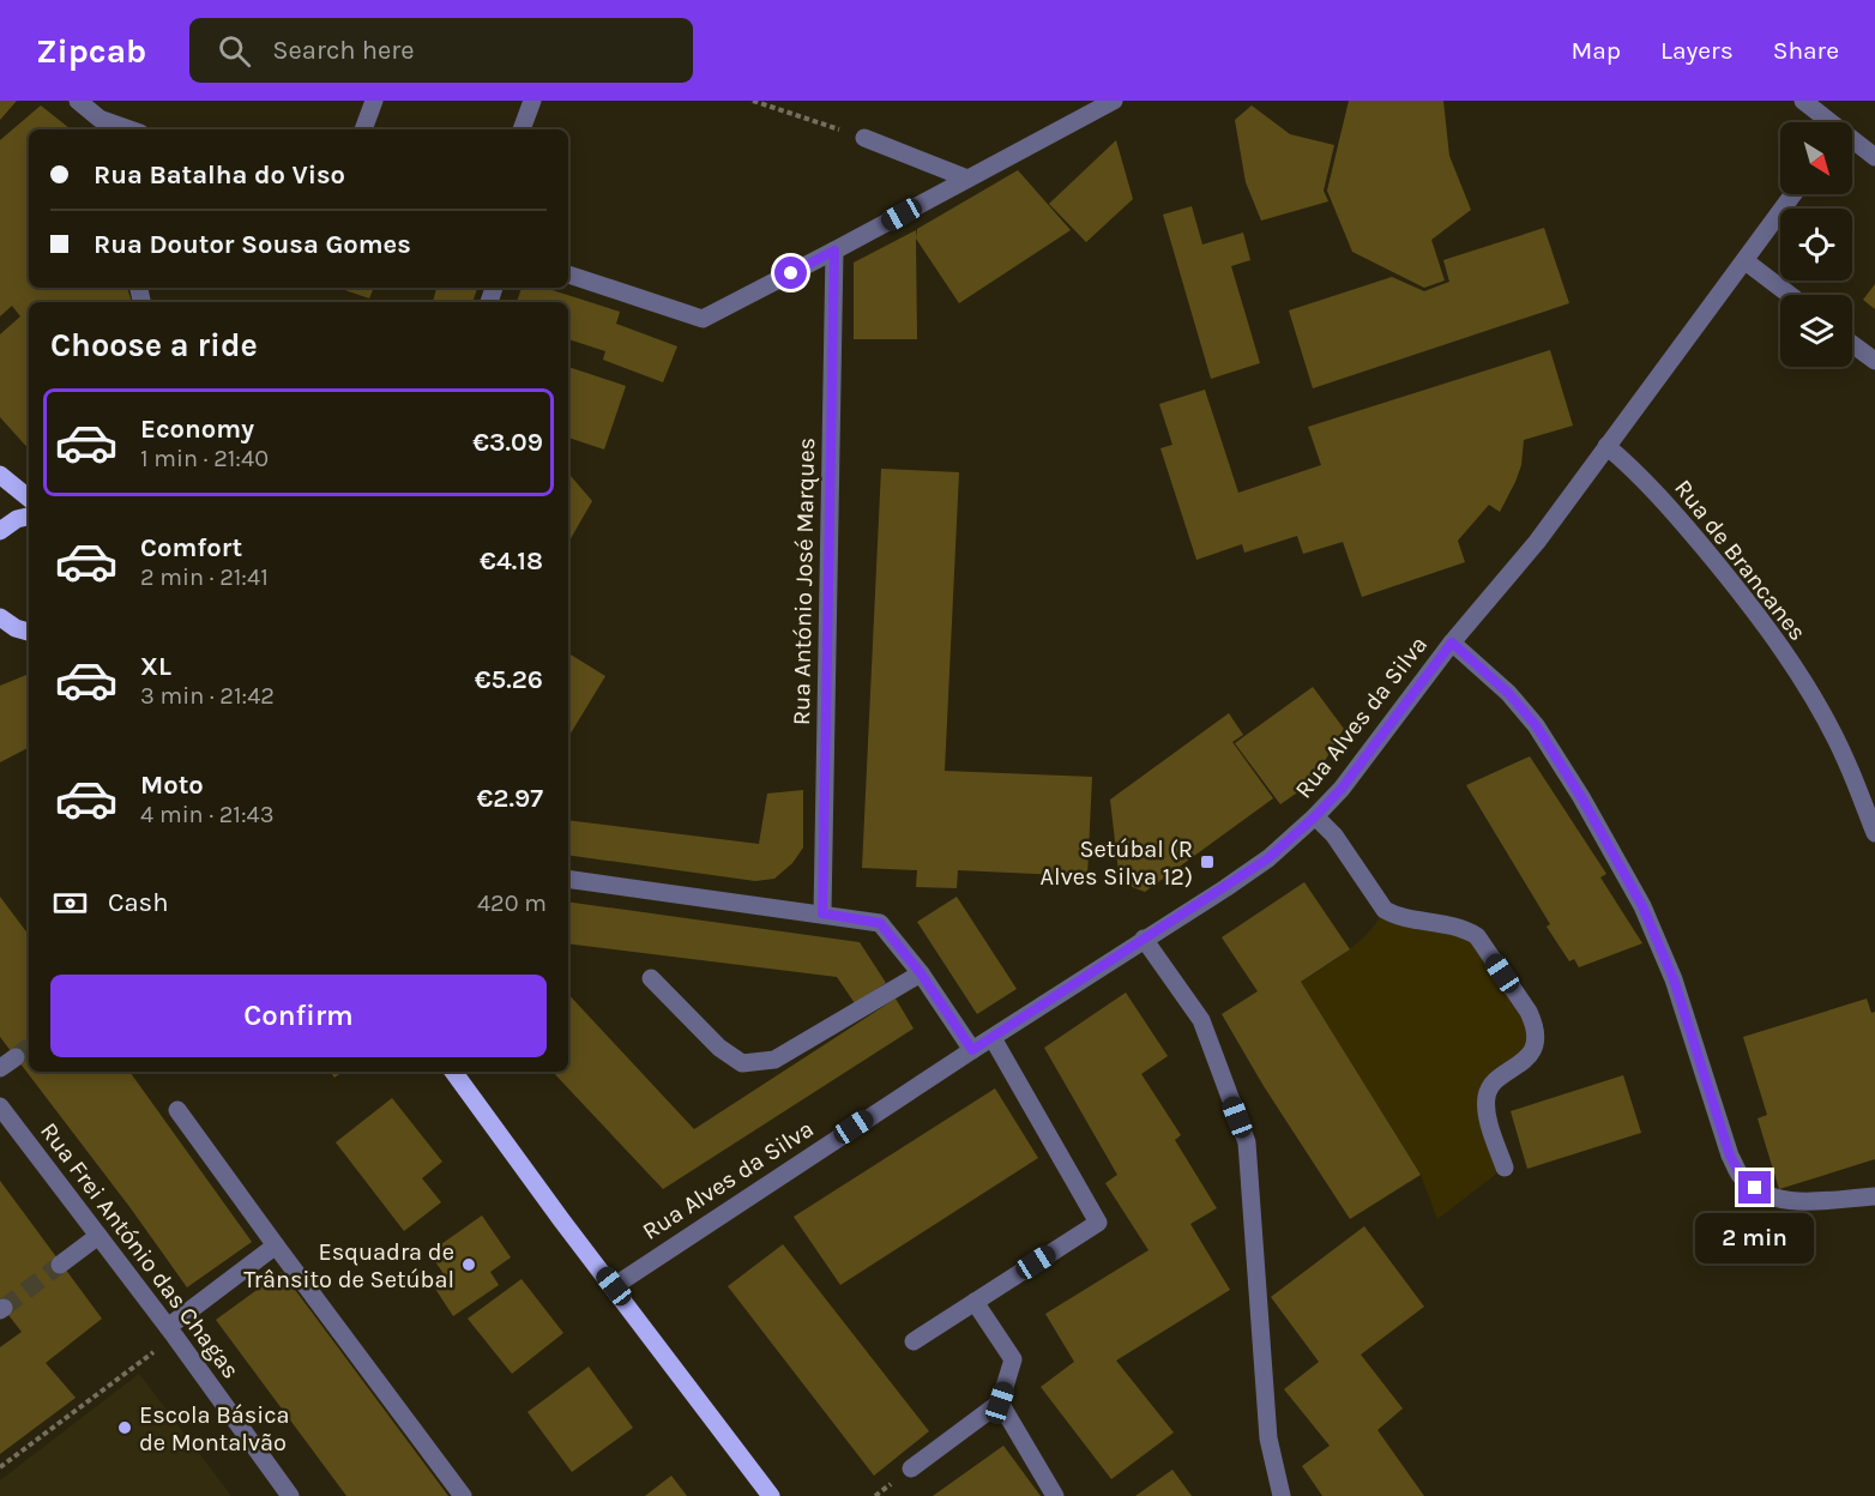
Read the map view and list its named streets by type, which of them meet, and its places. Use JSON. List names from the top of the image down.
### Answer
{
  "streets": {
    "street": [
      "Rua de Brancanes",
      "Rua António José Marques",
      "Rua Alves da Silva",
      "Rua Frei António das Chagas"
    ]
  },
  "crossings": [
    ["Rua de Brancanes", "Rua Alves da Silva"]
  ],
  "places": {
    "transit": ["Setúbal (R Alves Silva 12)"],
    "other": ["Esquadra de Trânsito de Setúbal", "Escola Básica de Montalvão"]
  },
  "north": "bottom right",
  "page": {
    "header": "Zipcab",
    "search": "Search here",
    "nav": ["Map", "Layers", "Share"],
    "banner": ["Rua Batalha do Viso", "Rua Doutor Sousa Gomes"],
    "heading": "Choose a ride",
    "list": [
      {
        "name": "Economy",
        "note": "1 min · 21:40",
        "value": "€3.09"
      },
      {
        "name": "Comfort",
        "note": "2 min · 21:41",
        "value": "€4.18"
      },
      {
        "name": "XL",
        "note": "3 min · 21:42",
        "value": "€5.26"
      },
      {
        "name": "Moto",
        "note": "4 min · 21:43",
        "value": "€2.97"
      }
    ],
    "pay": ["Cash", "420 m"],
    "buttons": "Confirm",
    "bubble": "2 min"
  }
}
